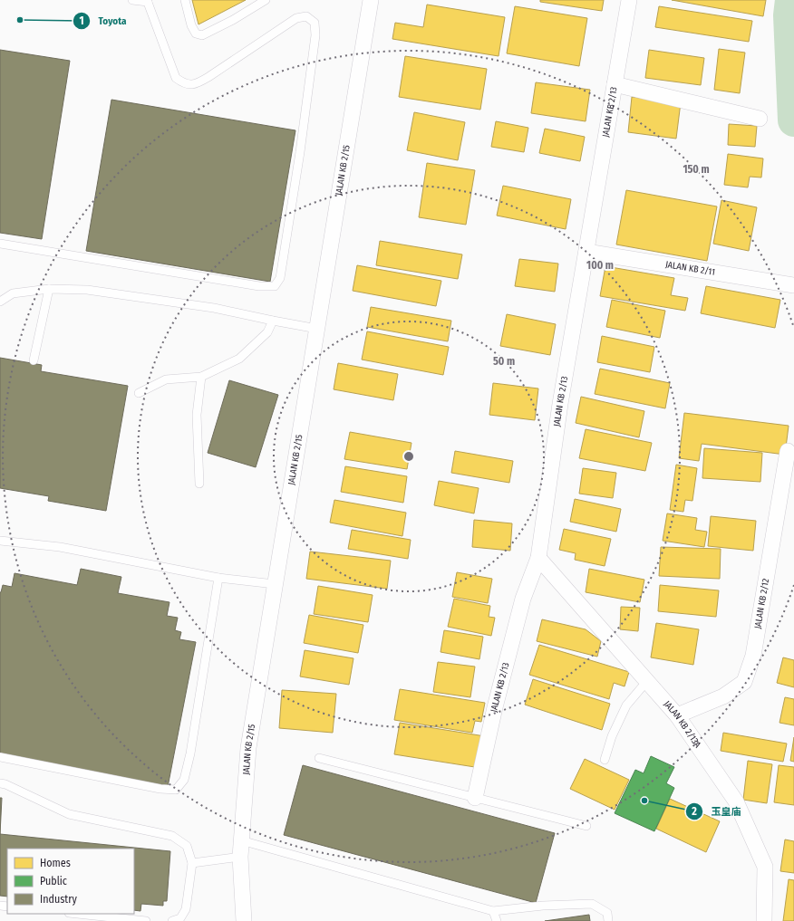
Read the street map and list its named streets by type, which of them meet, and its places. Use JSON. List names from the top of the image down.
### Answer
{
  "streets": {
    "street": [
      "JALAN KB 2/13",
      "JALAN KB 2/15",
      "JALAN KB 2/11",
      "JALAN KB 2/12",
      "JALAN KB 2/13A"
    ]
  },
  "crossings": [
    ["JALAN KB 2/13", "JALAN KB 2/11"],
    ["JALAN KB 2/13", "JALAN KB 2/13A"],
    ["JALAN KB 2/12", "JALAN KB 2/13A"]
  ],
  "places": ["Toyota", "玉皇庙"],
  "legend": ["Homes", "Public", "Industry"],
  "rings": ["150 m", "100 m", "50 m"]
}
